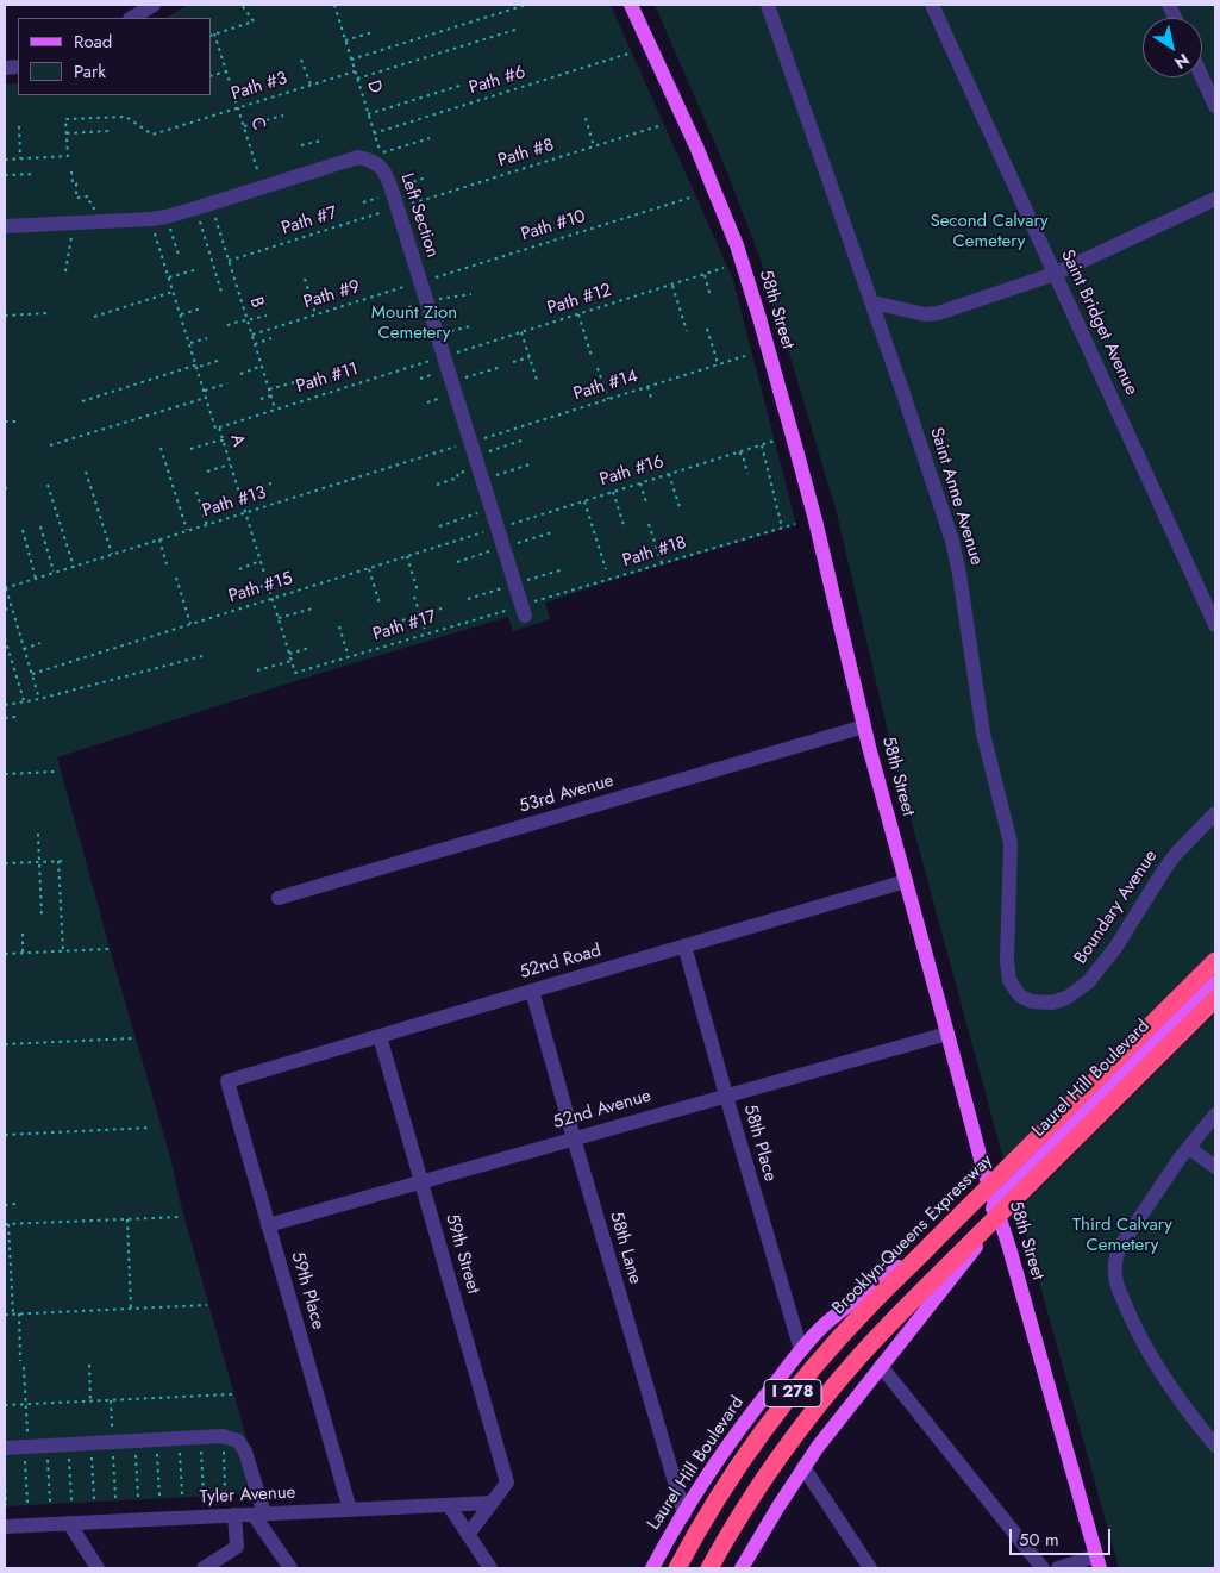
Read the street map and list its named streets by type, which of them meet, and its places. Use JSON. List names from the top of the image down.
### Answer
{
  "streets": {
    "highway": ["Brooklyn-Queens Expressway", "I 278"],
    "main road": ["58th Street", "Laurel Hill Boulevard"],
    "street": [
      "Left Section",
      "Saint Bridget Avenue",
      "Saint Anne Avenue",
      "53rd Avenue",
      "Boundary Avenue",
      "52nd Road",
      "52nd Avenue",
      "58th Place",
      "58th Lane",
      "59th Street",
      "59th Place",
      "Tyler Avenue"
    ],
    "path": [
      "Path #6",
      "Path #3",
      "D",
      "C",
      "Path #8",
      "Path #7",
      "Path #10",
      "Path #9",
      "Path #12",
      "B",
      "Path #11",
      "Path #14",
      "A",
      "Path #16",
      "Path #13",
      "Path #18",
      "Path #15",
      "Path #17"
    ]
  },
  "crossings": [
    ["Path #6", "D"],
    ["Path #3", "D"],
    ["Path #3", "C"],
    ["C", "Left Section"],
    ["Path #8", "Left Section"],
    ["Path #8", "Path #7"],
    ["Left Section", "Path #7"],
    ["Left Section", "Path #10"],
    ["Left Section", "Path #9"],
    ["Left Section", "Path #12"],
    ["Left Section", "B"],
    ["Left Section", "Path #11"],
    ["Left Section", "Path #14"],
    ["Left Section", "A"],
    ["Left Section", "Path #16"],
    ["Left Section", "Path #13"],
    ["Left Section", "Path #18"],
    ["Left Section", "Path #15"],
    ["Left Section", "Path #17"],
    ["Path #7", "B"],
    ["Path #10", "Path #9"],
    ["Path #9", "B"],
    ["Path #12", "Path #11"],
    ["B", "Path #11"],
    ["58th Street", "53rd Avenue"],
    ["58th Street", "52nd Road"],
    ["58th Street", "Laurel Hill Boulevard"],
    ["58th Street", "52nd Avenue"],
    ["Path #11", "A"],
    ["Path #14", "Path #13"],
    ["A", "Path #13"],
    ["A", "Path #15"],
    ["A", "Path #17"],
    ["Path #16", "Path #15"],
    ["Saint Anne Avenue", "Boundary Avenue"],
    ["Path #18", "Path #17"],
    ["52nd Road", "58th Place"],
    ["52nd Road", "58th Lane"],
    ["52nd Road", "59th Street"],
    ["52nd Road", "59th Place"],
    ["Laurel Hill Boulevard", "58th Place"],
    ["Laurel Hill Boulevard", "58th Lane"],
    ["52nd Avenue", "58th Place"],
    ["52nd Avenue", "58th Lane"],
    ["52nd Avenue", "59th Street"],
    ["52nd Avenue", "59th Place"],
    ["59th Street", "Tyler Avenue"],
    ["59th Place", "Tyler Avenue"]
  ],
  "parks": ["Second Calvary Cemetery", "Mount Zion Cemetery", "Third Calvary Cemetery"],
  "legend": ["Road", "Park"],
  "scale_bar": "50 m",
  "north": "bottom right"
}
